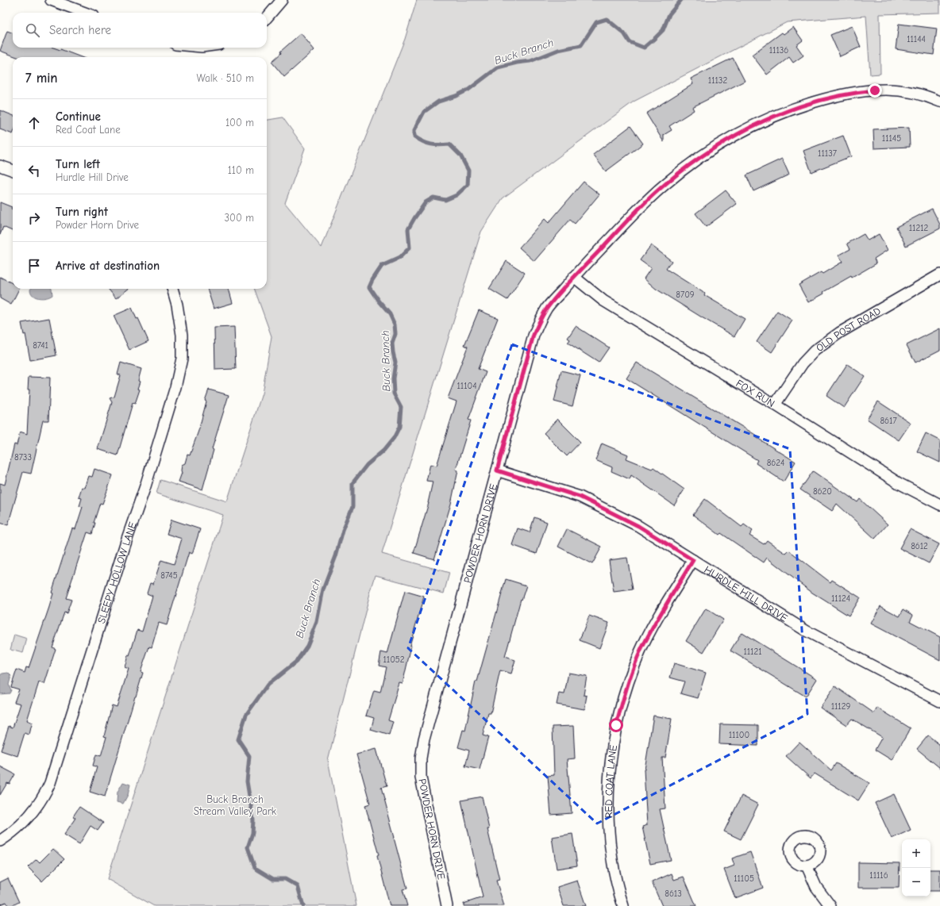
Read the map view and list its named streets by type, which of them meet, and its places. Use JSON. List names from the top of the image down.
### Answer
{
  "streets": {
    "street": [
      "OLD POST ROAD",
      "FOX RUN",
      "POWDER HORN DRIVE",
      "SLEEPY HOLLOW LANE",
      "HURDLE HILL DRIVE",
      "RED COAT LANE"
    ]
  },
  "crossings": [
    ["OLD POST ROAD", "FOX RUN"],
    ["FOX RUN", "POWDER HORN DRIVE"],
    ["POWDER HORN DRIVE", "HURDLE HILL DRIVE"],
    ["HURDLE HILL DRIVE", "RED COAT LANE"]
  ],
  "water": ["Buck Branch"],
  "parks": ["Buck Branch Stream Valley Park"],
  "house_numbers": [
    "11144",
    "11136",
    "11132",
    "11145",
    "11137",
    "11212",
    "8709",
    "8741",
    "11104",
    "8617",
    "8733",
    "8624",
    "8620",
    "8612",
    "8745",
    "11124",
    "11121",
    "11052",
    "11129",
    "11100",
    "11116",
    "11105",
    "8613"
  ],
  "page": {
    "search": "Search here",
    "heading": ["7 min", "Walk · 510 m"],
    "list": [
      ["Continue", "Red Coat Lane", "100 m"],
      ["Turn left", "Hurdle Hill Drive", "110 m"],
      ["Turn right", "Powder Horn Drive", "300 m"],
      "Arrive at destination"
    ],
    "map_buttons": ["+", "−"]
  }
}
